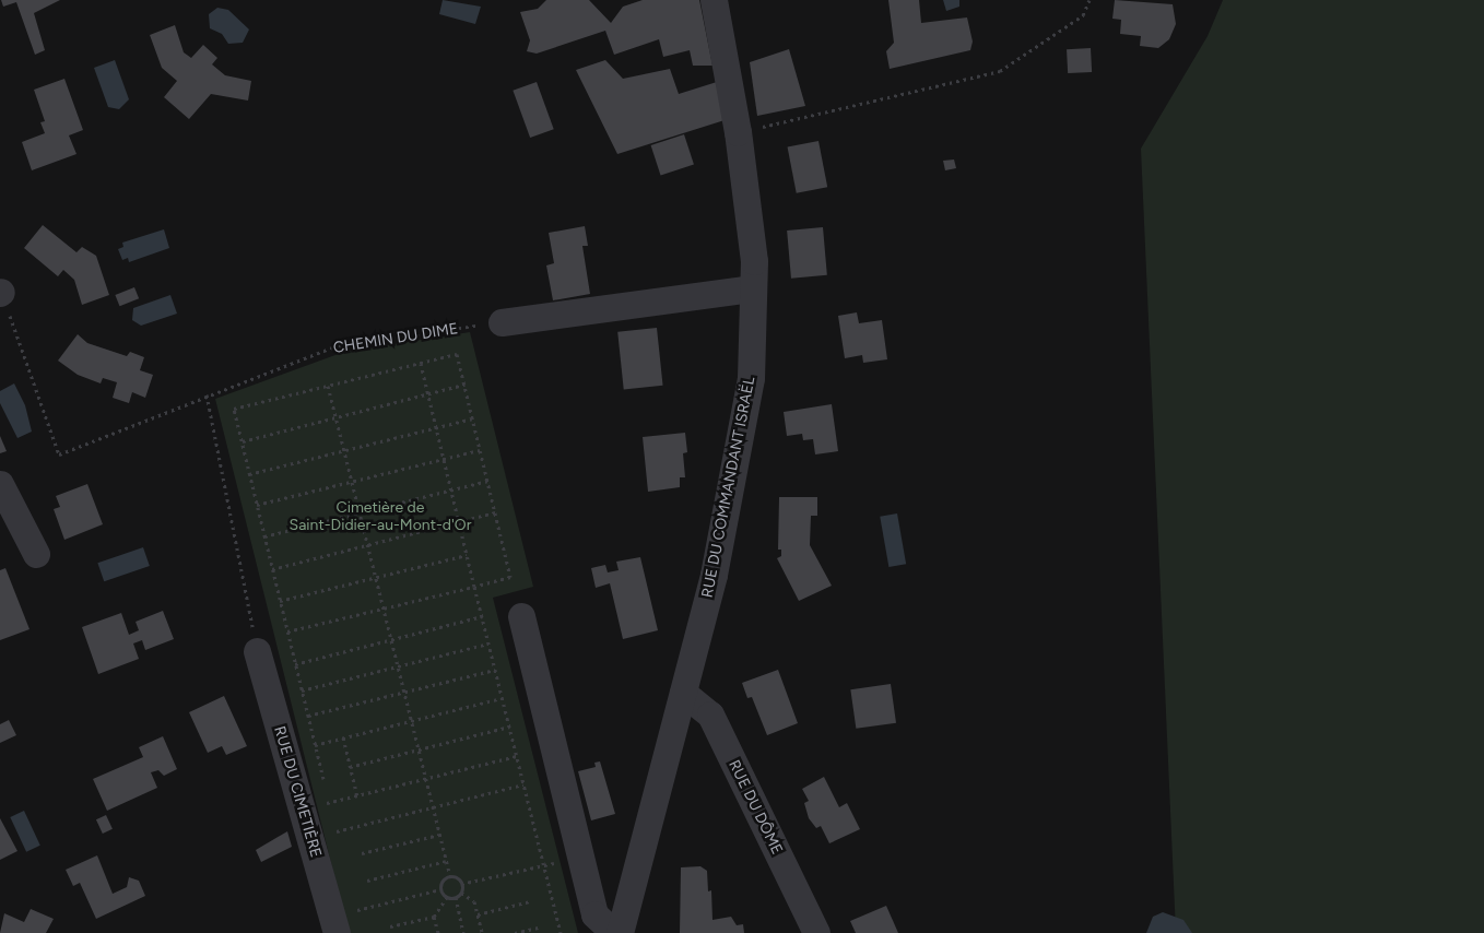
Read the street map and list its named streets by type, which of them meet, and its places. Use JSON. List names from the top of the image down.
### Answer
{
  "streets": {
    "street": ["RUE DU COMMANDANT ISRAËL", "RUE DU CIMETIÈRE", "RUE DU DÔME"],
    "path": ["CHEMIN DU DIME"]
  },
  "crossings": [
    ["RUE DU COMMANDANT ISRAËL", "RUE DU DÔME"]
  ],
  "parks": ["Cimetière de Saint-Didier-au-Mont-d'Or"]
}
